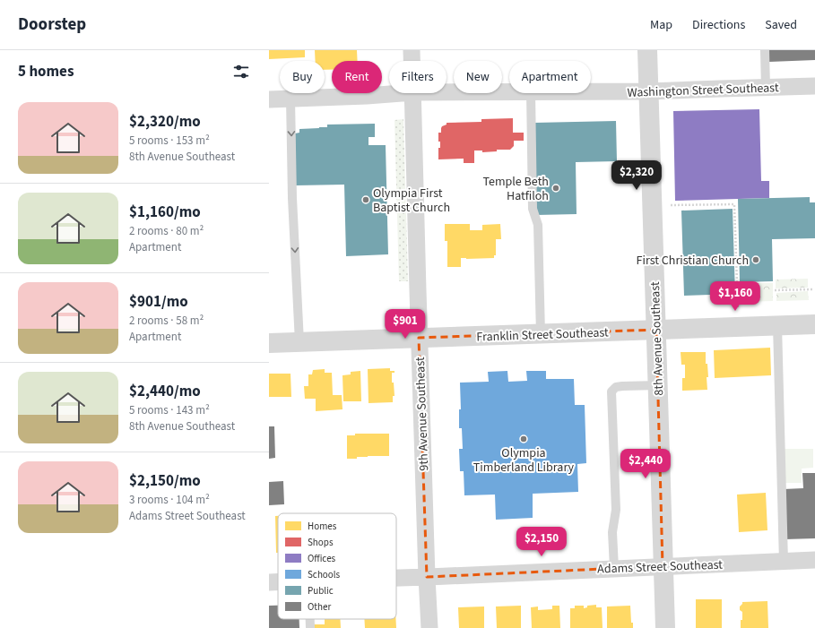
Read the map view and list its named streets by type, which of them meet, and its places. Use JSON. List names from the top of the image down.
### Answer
{
  "streets": {
    "street": [
      "Washington Street Southeast",
      "Franklin Street Southeast",
      "8th Avenue Southeast",
      "9th Avenue Southeast",
      "Adams Street Southeast"
    ]
  },
  "crossings": [
    ["Washington Street Southeast", "8th Avenue Southeast"],
    ["Franklin Street Southeast", "8th Avenue Southeast"],
    ["Franklin Street Southeast", "9th Avenue Southeast"],
    ["8th Avenue Southeast", "Adams Street Southeast"],
    ["9th Avenue Southeast", "Adams Street Southeast"]
  ],
  "places": [
    "Temple Beth Hatfiloh",
    "Olympia First Baptist Church",
    "First Christian Church",
    "Olympia Timberland Library"
  ],
  "legend": [
    "Homes",
    "Shops",
    "Offices",
    "Schools",
    "Public",
    "Other"
  ],
  "page": {
    "header": "Doorstep",
    "nav": ["Map", "Directions", "Saved"],
    "heading": "5 homes",
    "chip": [
      "Buy",
      "Rent",
      "Filters",
      "New",
      "Apartment"
    ],
    "list": [
      {
        "name": "$2,320/mo",
        "note": "5 rooms · 153 m² · 8th Avenue Southeast"
      },
      {
        "name": "$1,160/mo",
        "note": "2 rooms · 80 m² · Apartment"
      },
      {
        "name": "$901/mo",
        "note": "2 rooms · 58 m² · Apartment"
      },
      {
        "name": "$2,440/mo",
        "note": "5 rooms · 143 m² · 8th Avenue Southeast"
      },
      {
        "name": "$2,150/mo",
        "note": "3 rooms · 104 m² · Adams Street Southeast"
      }
    ],
    "price": [
      "$2,320",
      "$1,160",
      "$901",
      "$2,440",
      "$2,150"
    ]
  }
}
